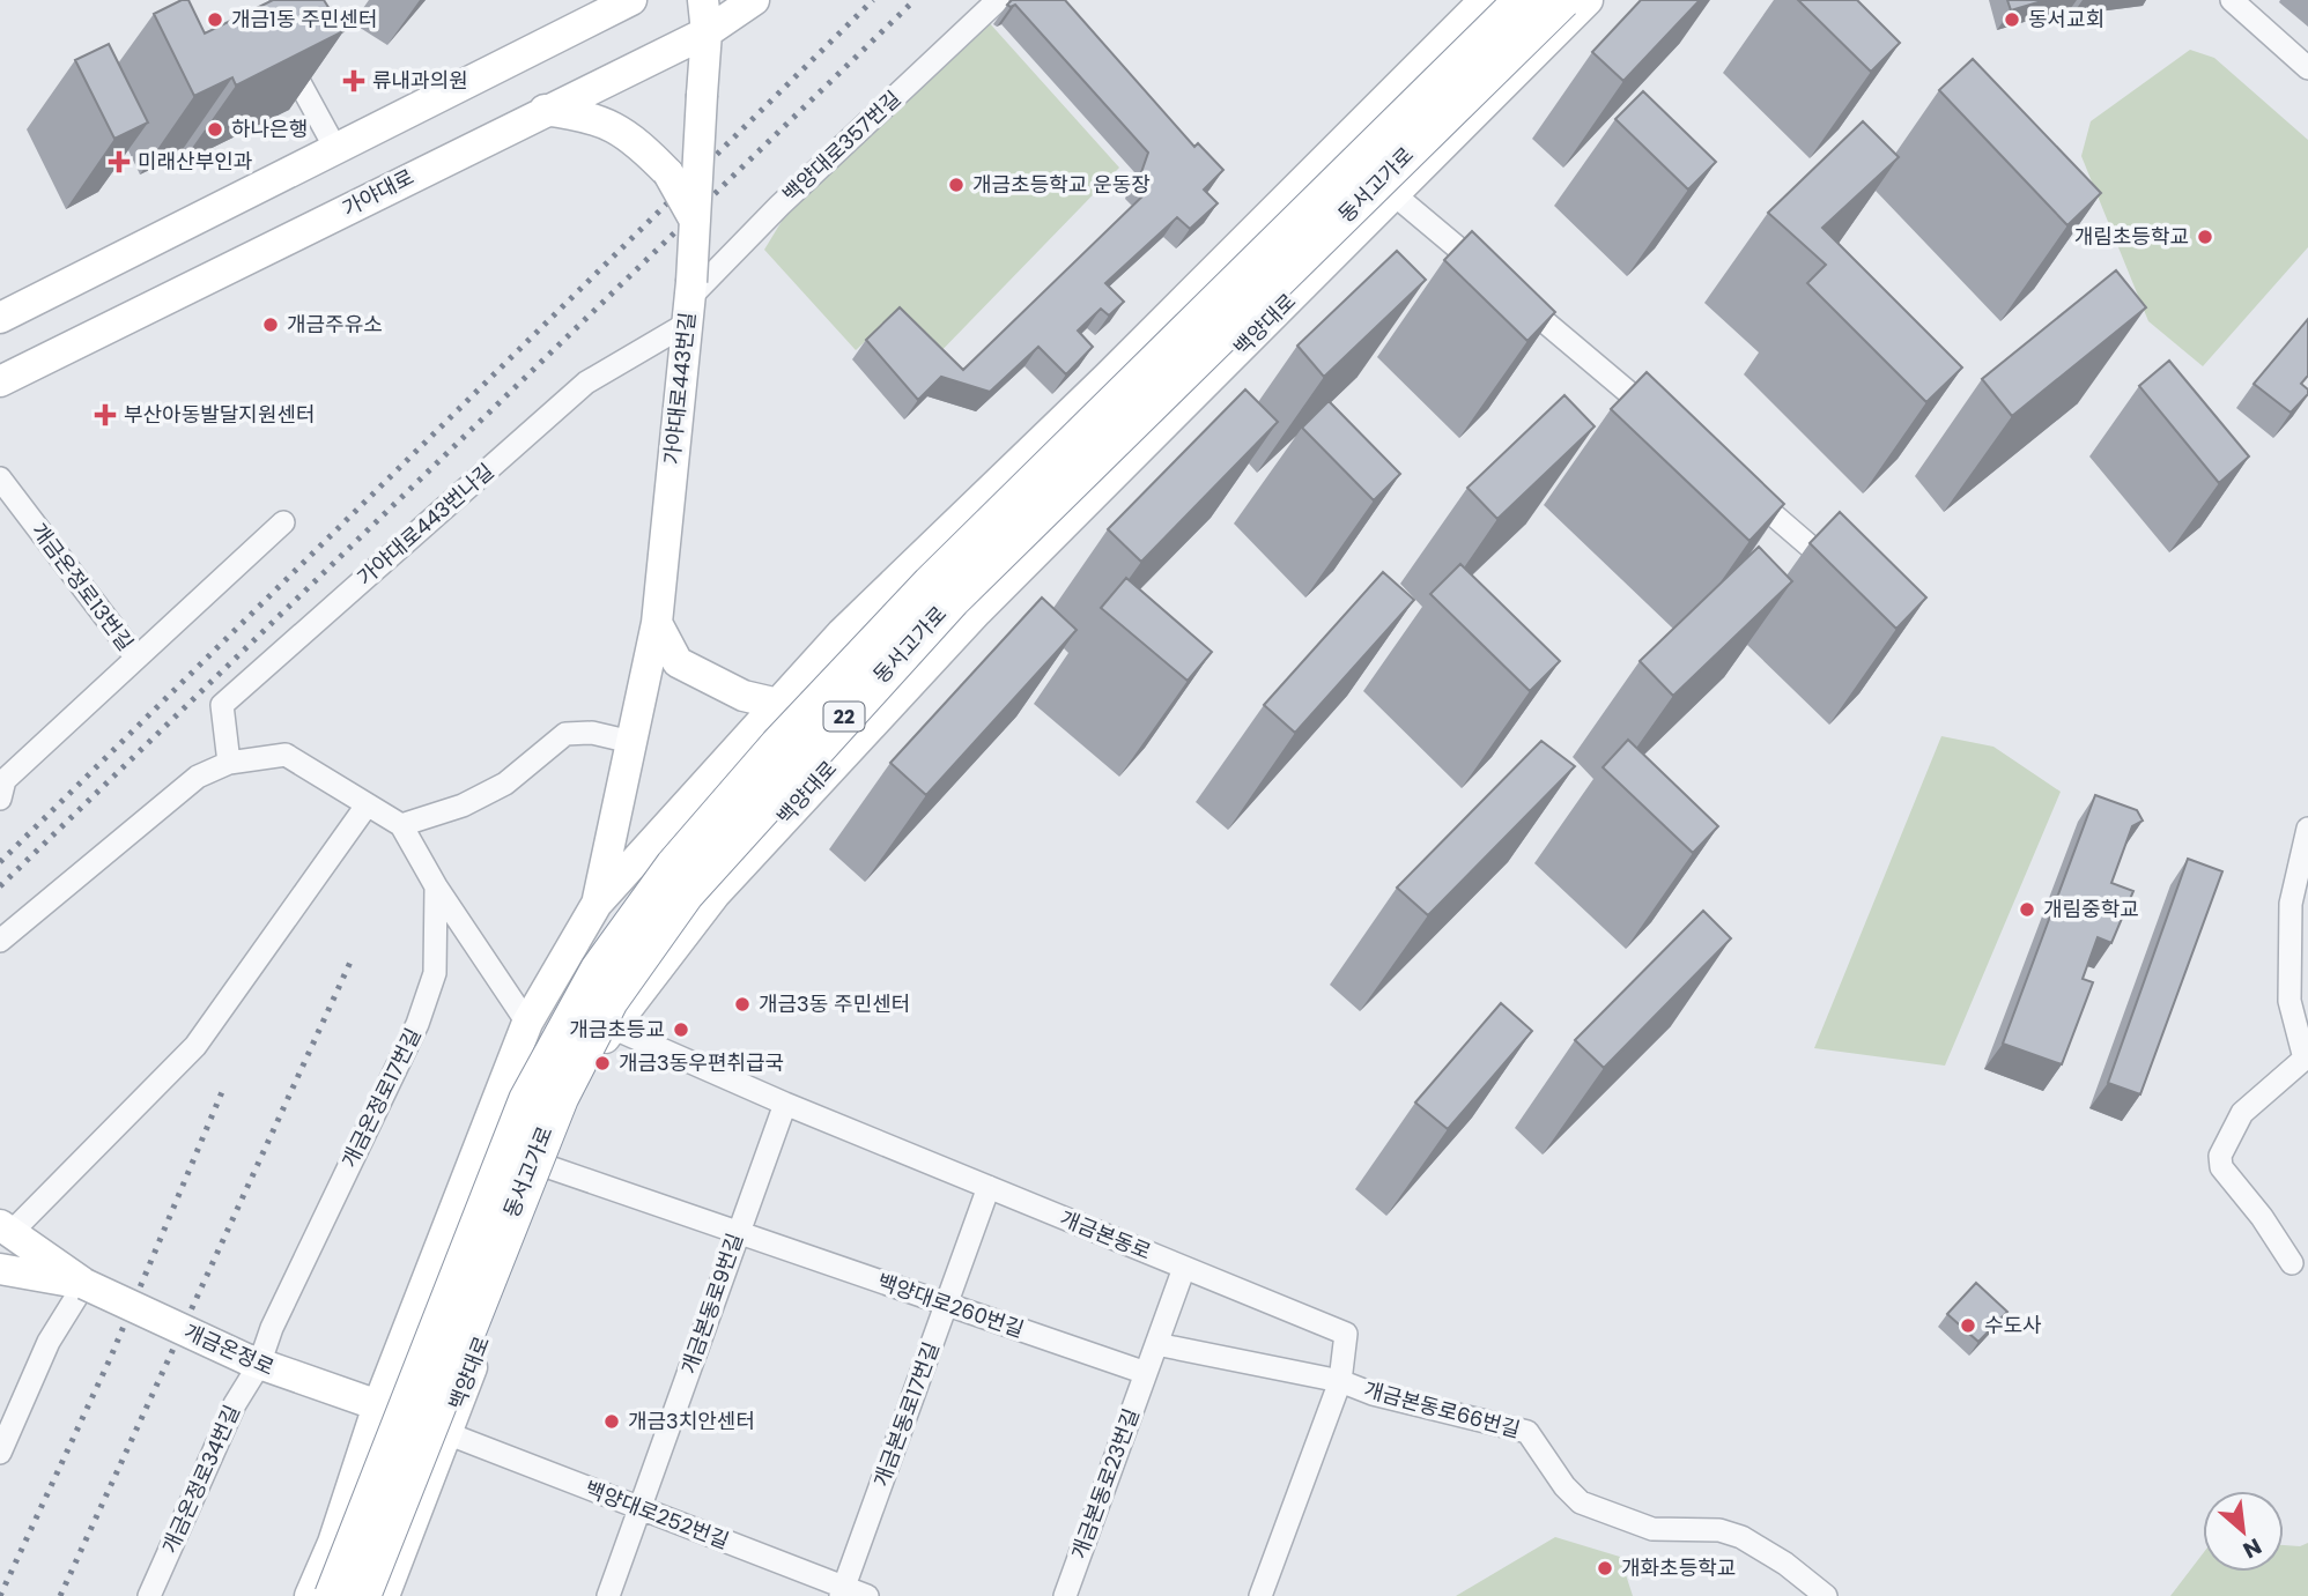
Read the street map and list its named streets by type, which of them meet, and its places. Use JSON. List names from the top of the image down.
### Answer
{
  "streets": {
    "highway": ["동서고가로", "22"],
    "main road": [
      "가야대로",
      "백양대로",
      "가야대로443번길",
      "개금온정로"
    ],
    "street": [
      "백양대로357번길",
      "가야대로443번나길",
      "개금온정로13번길",
      "개금온정로17번길",
      "개금본동로",
      "개금본동로9번길",
      "백양대로260번길",
      "개금본동로66번길",
      "개금본동로17번길",
      "개금온정로34번길",
      "개금본동로23번길",
      "백양대로252번길"
    ]
  },
  "crossings": [
    ["백양대로357번길", "가야대로443번길"],
    ["백양대로357번길", "가야대로443번나길"],
    ["가야대로", "가야대로443번길"],
    ["백양대로", "가야대로443번길"],
    ["백양대로", "개금본동로"],
    ["백양대로", "백양대로260번길"],
    ["백양대로", "백양대로252번길"],
    ["가야대로443번길", "가야대로443번나길"],
    ["개금온정로17번길", "개금온정로"],
    ["개금온정로17번길", "개금온정로34번길"],
    ["개금본동로", "개금본동로9번길"],
    ["개금본동로", "개금본동로66번길"],
    ["개금본동로", "개금본동로17번길"],
    ["개금본동로9번길", "백양대로260번길"],
    ["개금본동로9번길", "백양대로252번길"],
    ["백양대로260번길", "개금본동로17번길"],
    ["백양대로260번길", "개금본동로23번길"],
    ["개금온정로", "개금온정로34번길"],
    ["개금본동로17번길", "백양대로252번길"]
  ],
  "places": {
    "other": [
      "개금1동 주민센터",
      "동서교회",
      "하나은행",
      "개금초등학교 운동장",
      "개림초등학교",
      "개금주유소",
      "개림중학교",
      "개금3동 주민센터",
      "개금초등교",
      "개금3동우편취급국",
      "수도사",
      "개금3치안센터",
      "개화초등학교"
    ],
    "health": ["류내과의원", "미래산부인과", "부산아동발달지원센터"]
  },
  "north": "bottom right"
}
